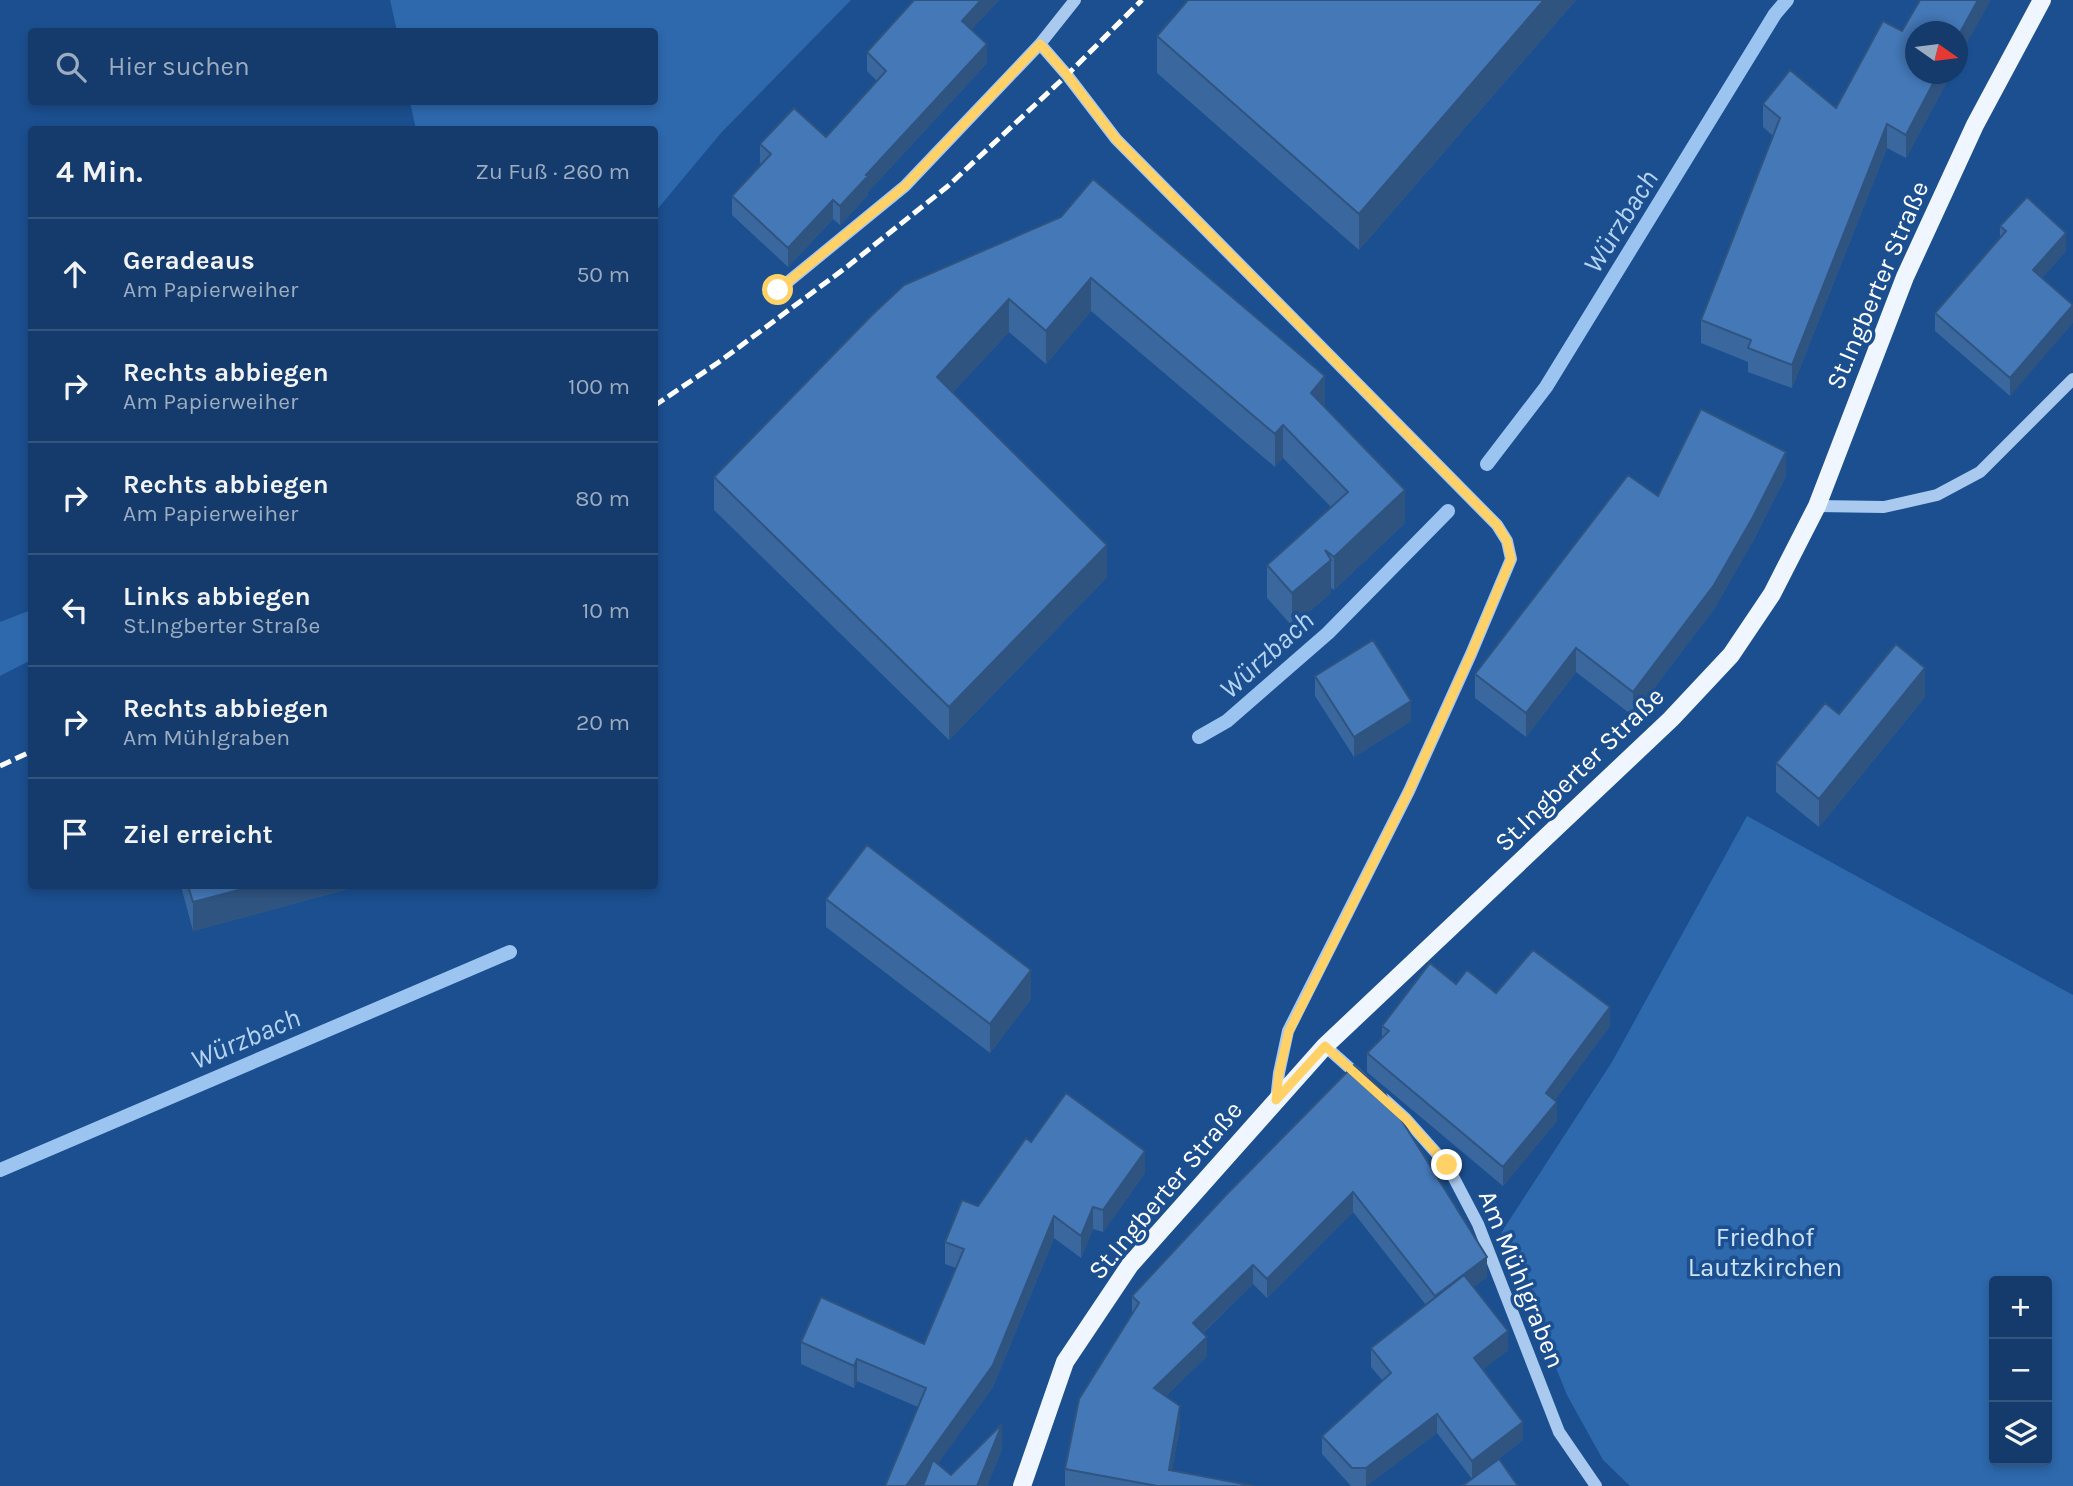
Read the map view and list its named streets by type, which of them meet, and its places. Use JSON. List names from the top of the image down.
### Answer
{
  "streets": {
    "main road": ["St.Ingberter Straße"],
    "street": ["Am Mühlgraben"]
  },
  "crossings": [
    ["St.Ingberter Straße", "Am Mühlgraben"]
  ],
  "water": ["Würzbach"],
  "parks": ["Friedhof Lautzkirchen"],
  "north": "right",
  "page": {
    "search": "Hier suchen",
    "heading": ["4 Min.", "Zu Fuß · 260 m"],
    "list": [
      ["Geradeaus", "Am Papierweiher", "50 m"],
      ["Rechts abbiegen", "Am Papierweiher", "100 m"],
      ["Rechts abbiegen", "Am Papierweiher", "80 m"],
      ["Links abbiegen", "St.Ingberter Straße", "10 m"],
      ["Rechts abbiegen", "Am Mühlgraben", "20 m"],
      "Ziel erreicht"
    ],
    "map_buttons": ["+", "−"]
  }
}
